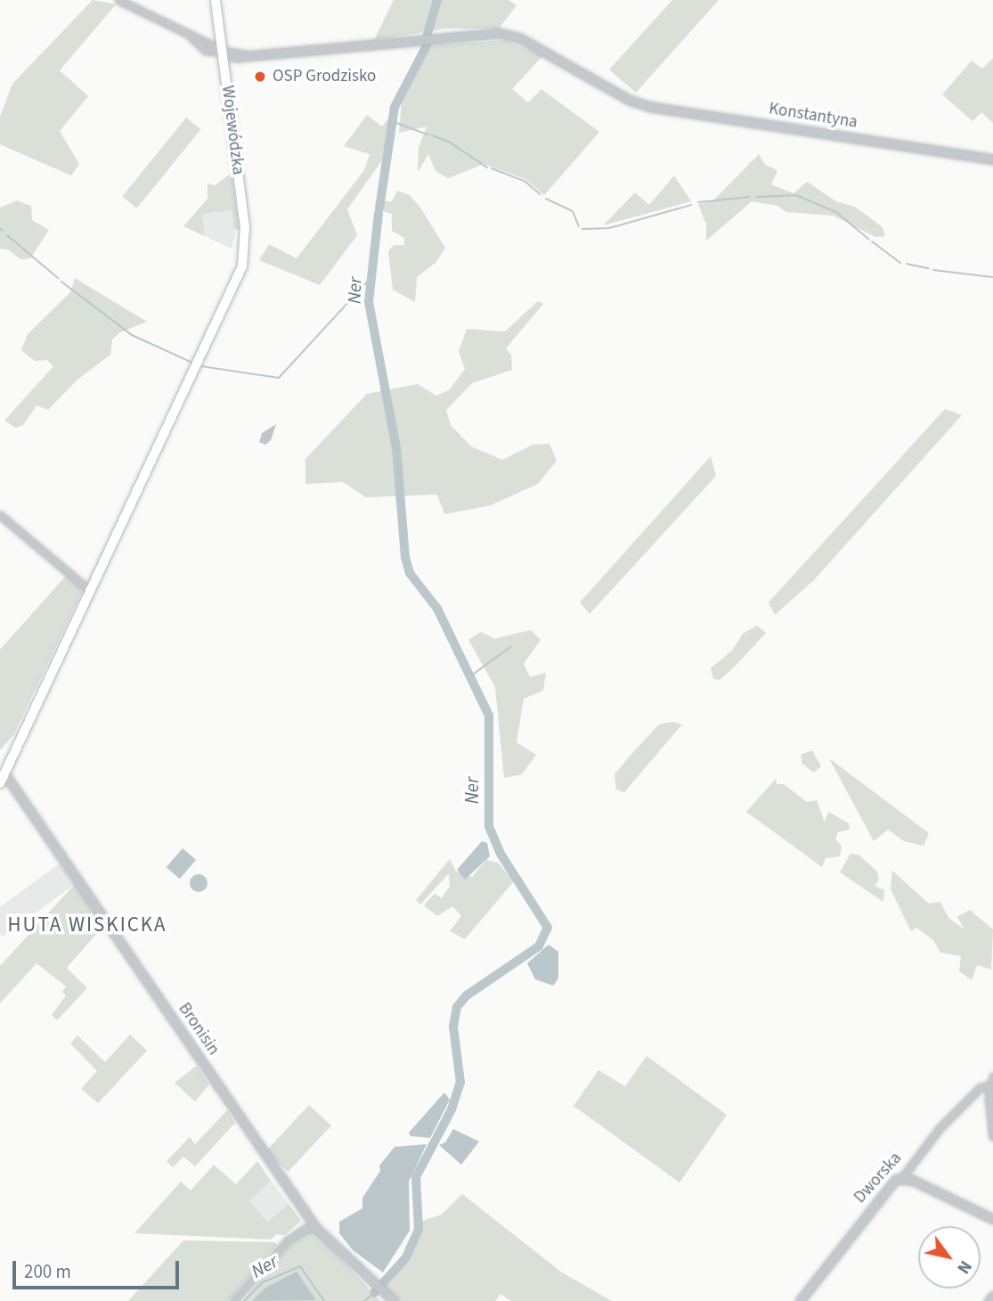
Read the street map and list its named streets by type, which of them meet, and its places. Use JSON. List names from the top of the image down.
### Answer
{
  "streets": {
    "main road": ["Wojewódzka"],
    "street": ["Konstantyna", "Bronisin", "Dworska"]
  },
  "crossings": [
    ["Konstantyna", "Wojewódzka"]
  ],
  "districts": ["HUTA WISKICKA"],
  "water": ["Ner"],
  "places": ["OSP Grodzisko"],
  "scale_bar": "200 m",
  "north": "bottom right"
}
